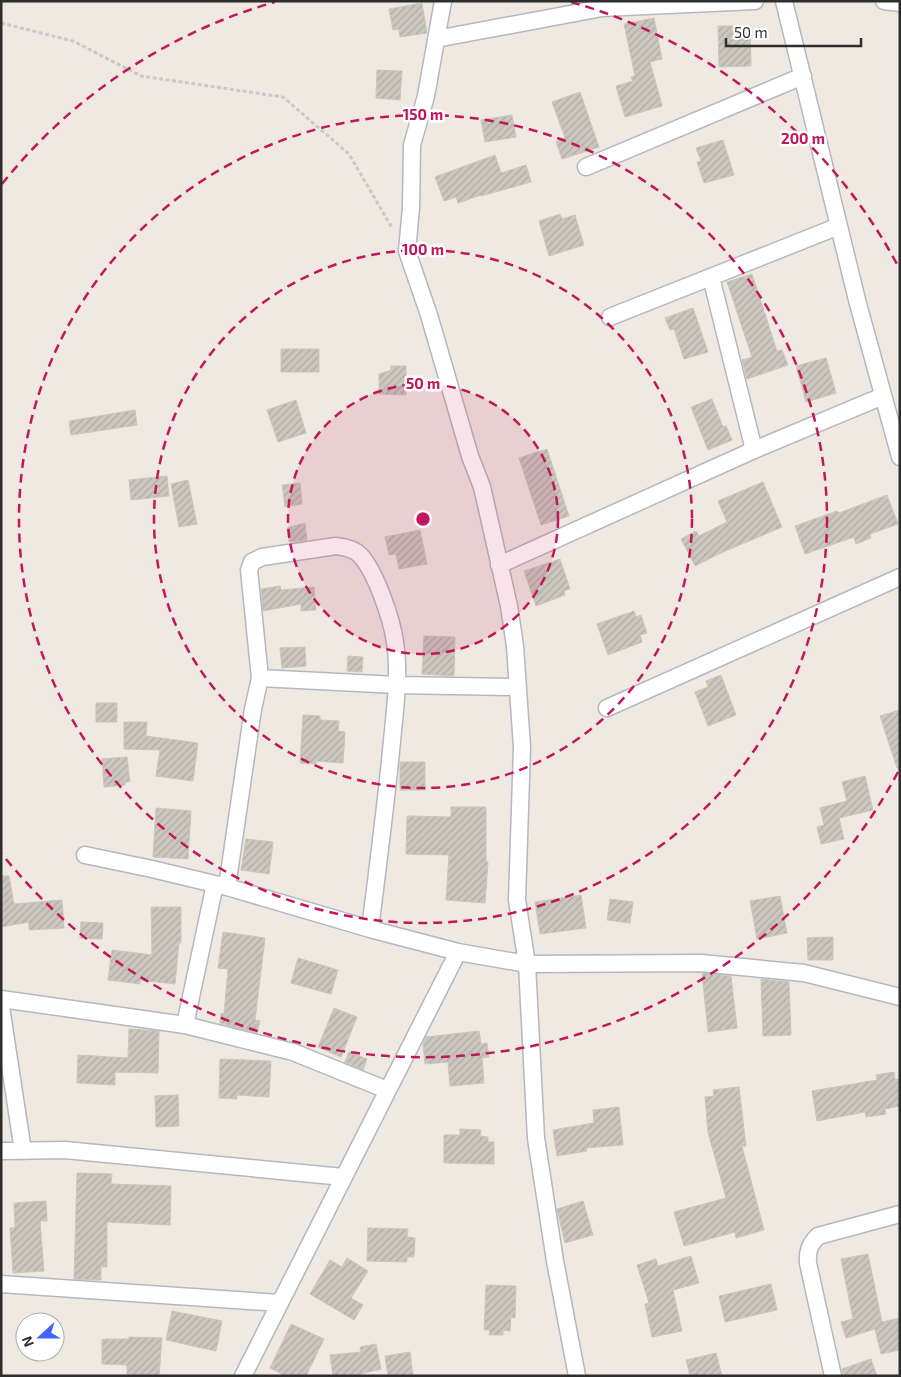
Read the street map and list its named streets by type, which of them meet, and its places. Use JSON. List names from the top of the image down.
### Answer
{
  "scale_bar": "50 m",
  "north": "left",
  "rings": [
    "150 m",
    "200 m",
    "100 m",
    "50 m"
  ]
}
